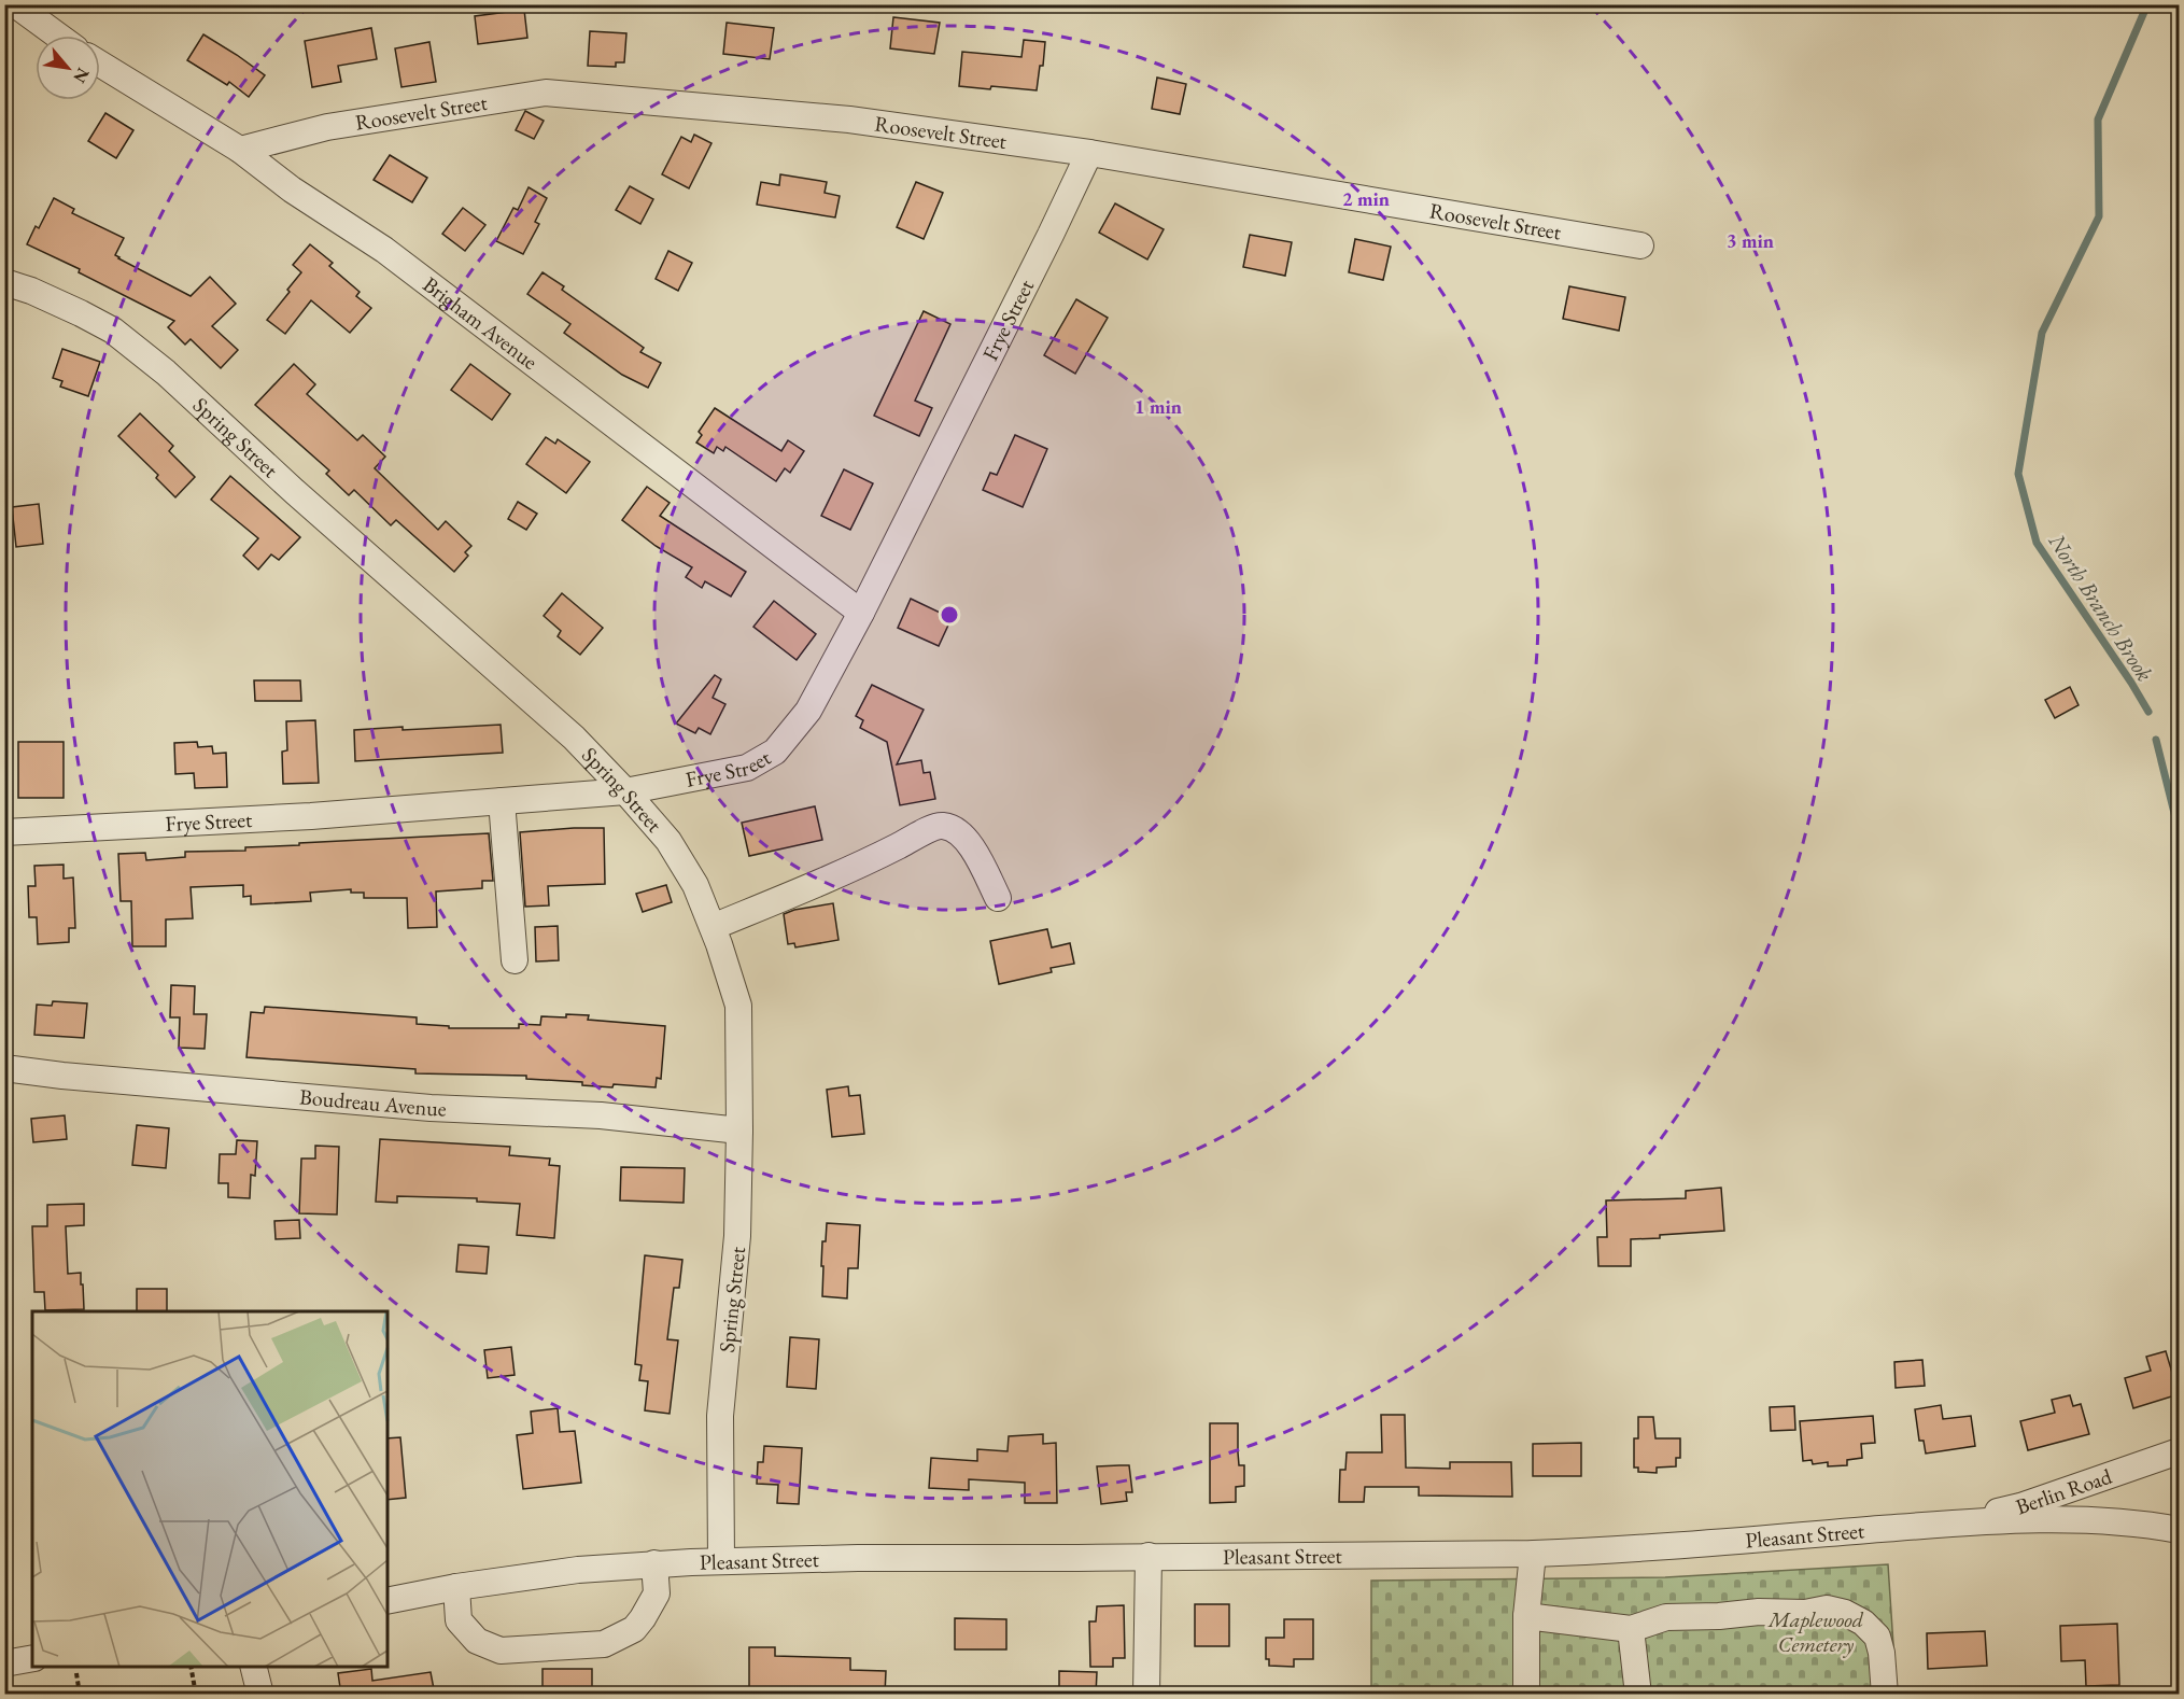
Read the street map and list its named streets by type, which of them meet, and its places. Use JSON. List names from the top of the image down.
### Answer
{
  "streets": {
    "street": [
      "Roosevelt Street",
      "Frye Street",
      "Brigham Avenue",
      "Spring Street",
      "Boudreau Avenue",
      "Berlin Road",
      "Pleasant Street"
    ]
  },
  "crossings": [
    ["Roosevelt Street", "Frye Street"],
    ["Roosevelt Street", "Brigham Avenue"],
    ["Frye Street", "Brigham Avenue"],
    ["Frye Street", "Spring Street"],
    ["Spring Street", "Boudreau Avenue"],
    ["Spring Street", "Pleasant Street"],
    ["Berlin Road", "Pleasant Street"]
  ],
  "water": ["North Branch Brook"],
  "parks": ["Maplewood Cemetery"],
  "north": "bottom right",
  "rings": ["2 min", "3 min", "1 min"]
}
